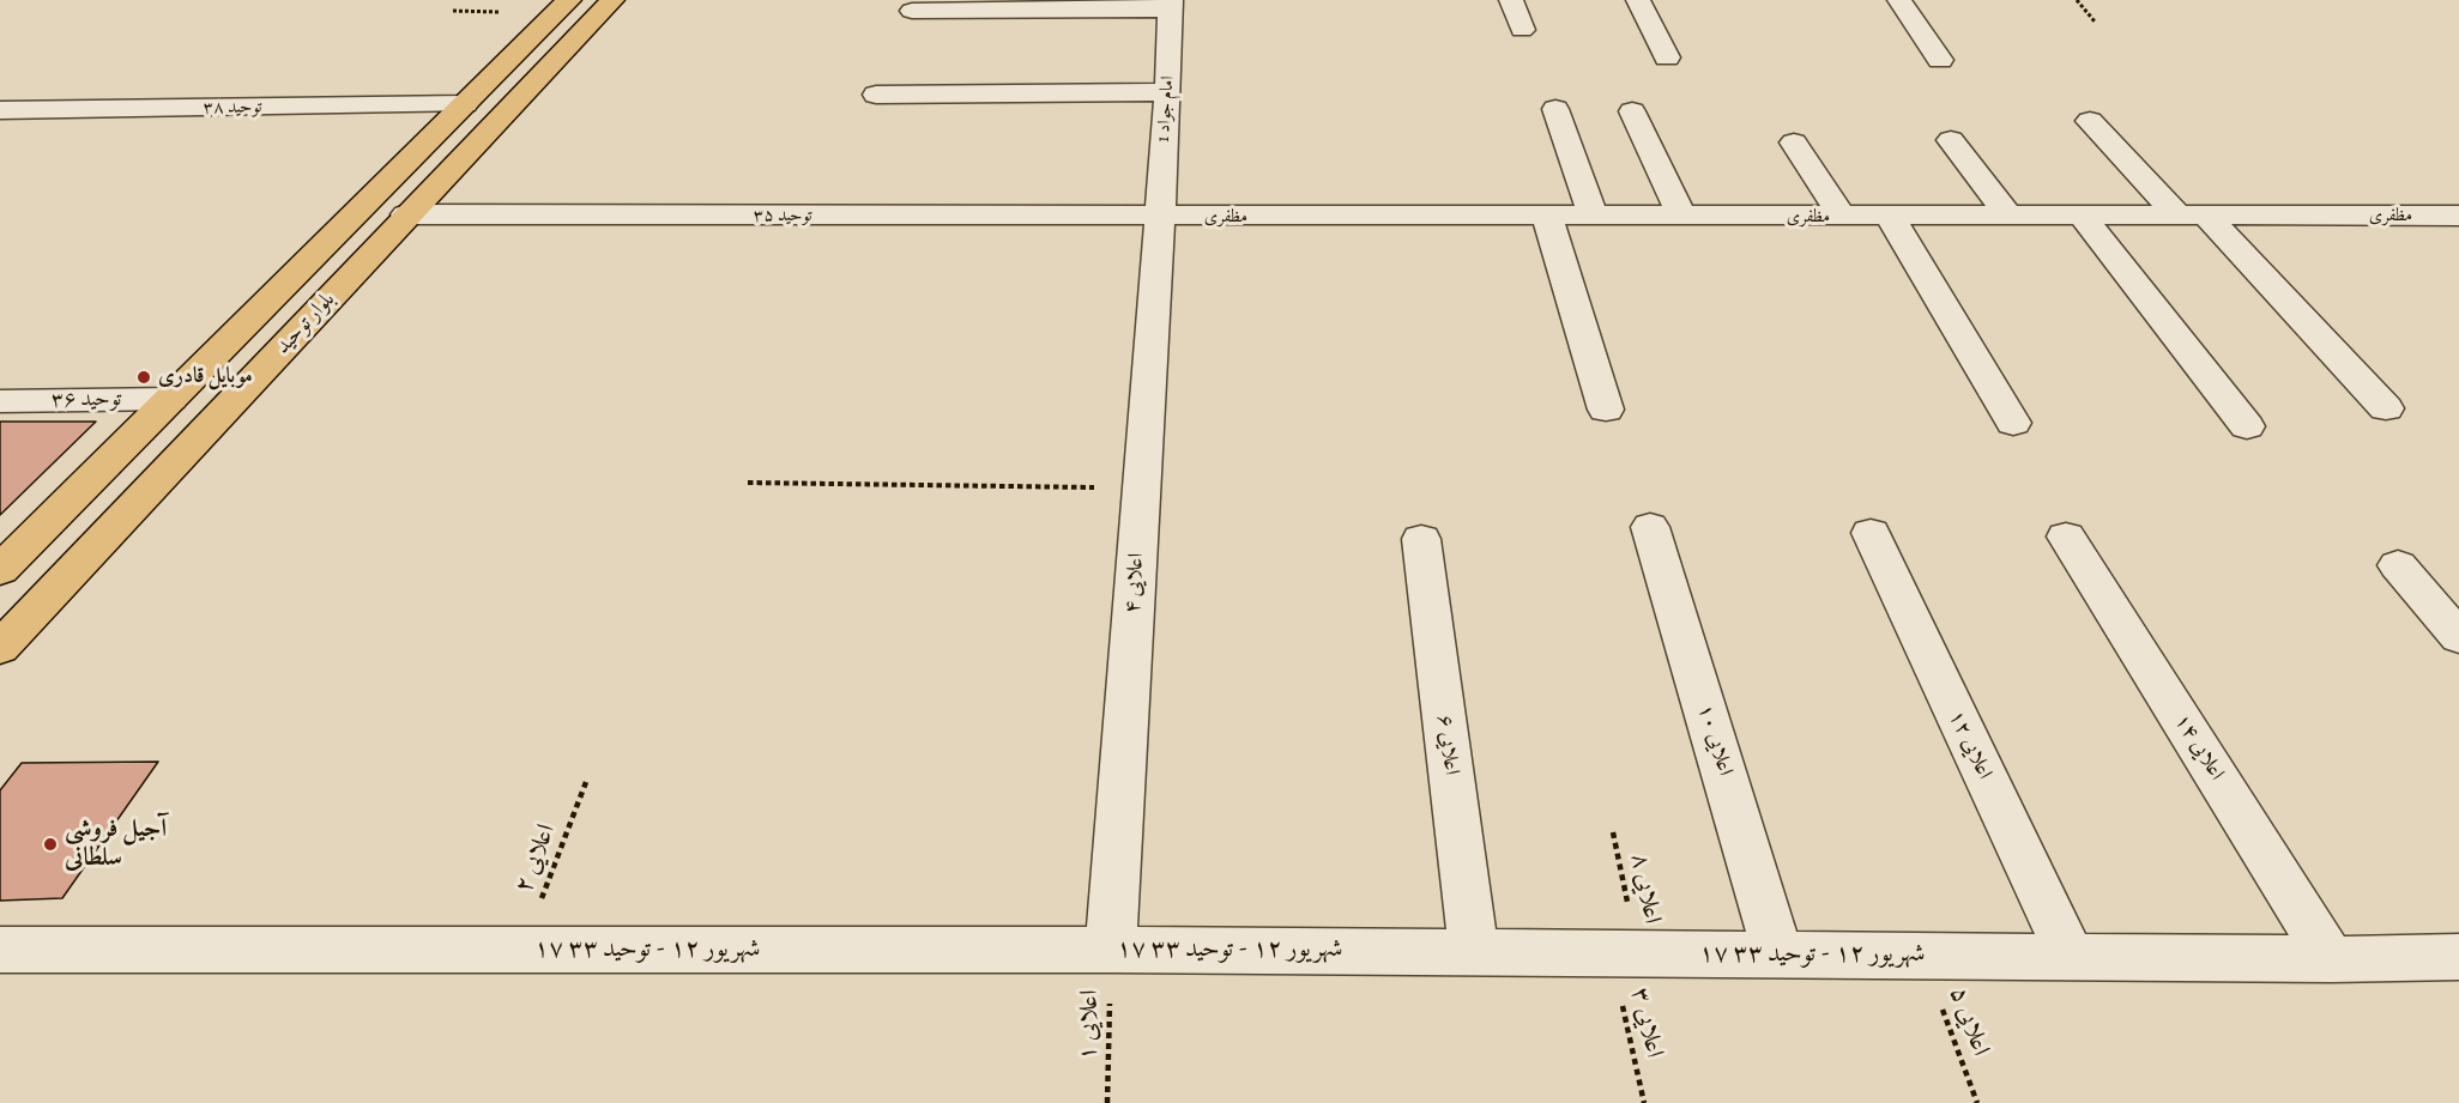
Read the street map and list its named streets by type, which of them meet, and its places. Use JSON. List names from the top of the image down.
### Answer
{
  "streets": {
    "main road": ["بلوار توحید"],
    "street": [
      "توحید ۳۸",
      "امام جواد 1",
      "توحید ۳۵",
      "مظفری",
      "توحید ۳۶",
      "اعلایی ۴",
      "اعلایی ۱۰",
      "اعلایی ۶",
      "اعلایی ۱۲",
      "اعلایی ۱۴",
      "۱۷ شهریور ۱۲ - توحید ۳۳"
    ],
    "path": [
      "اعلایی ۲",
      "اعلایی ۸",
      "اعلایی ۵",
      "اعلایی ۳",
      "اعلایی ۱"
    ]
  },
  "crossings": [
    ["توحید ۳۸", "بلوار توحید"],
    ["امام جواد 1", "توحید ۳۵"],
    ["امام جواد 1", "مظفری"],
    ["امام جواد 1", "اعلایی ۴"],
    ["توحید ۳۵", "مظفری"],
    ["توحید ۳۵", "بلوار توحید"],
    ["توحید ۳۵", "اعلایی ۴"],
    ["مظفری", "اعلایی ۴"],
    ["بلوار توحید", "توحید ۳۶"],
    ["اعلایی ۴", "۱۷ شهریور ۱۲ - توحید ۳۳"],
    ["اعلایی ۴", "اعلایی ۱"],
    ["اعلایی ۱۰", "۱۷ شهریور ۱۲ - توحید ۳۳"],
    ["اعلایی ۶", "۱۷ شهریور ۱۲ - توحید ۳۳"],
    ["اعلایی ۱۲", "۱۷ شهریور ۱۲ - توحید ۳۳"],
    ["اعلایی ۱۴", "۱۷ شهریور ۱۲ - توحید ۳۳"],
    ["اعلایی ۲", "۱۷ شهریور ۱۲ - توحید ۳۳"],
    ["اعلایی ۸", "۱۷ شهریور ۱۲ - توحید ۳۳"],
    ["اعلایی ۸", "اعلایی ۳"],
    ["۱۷ شهریور ۱۲ - توحید ۳۳", "اعلایی ۵"],
    ["۱۷ شهریور ۱۲ - توحید ۳۳", "اعلایی ۳"],
    ["۱۷ شهریور ۱۲ - توحید ۳۳", "اعلایی ۱"]
  ],
  "places": ["موبایل قادری", "آجیل فروشی سلطانی"]
}
